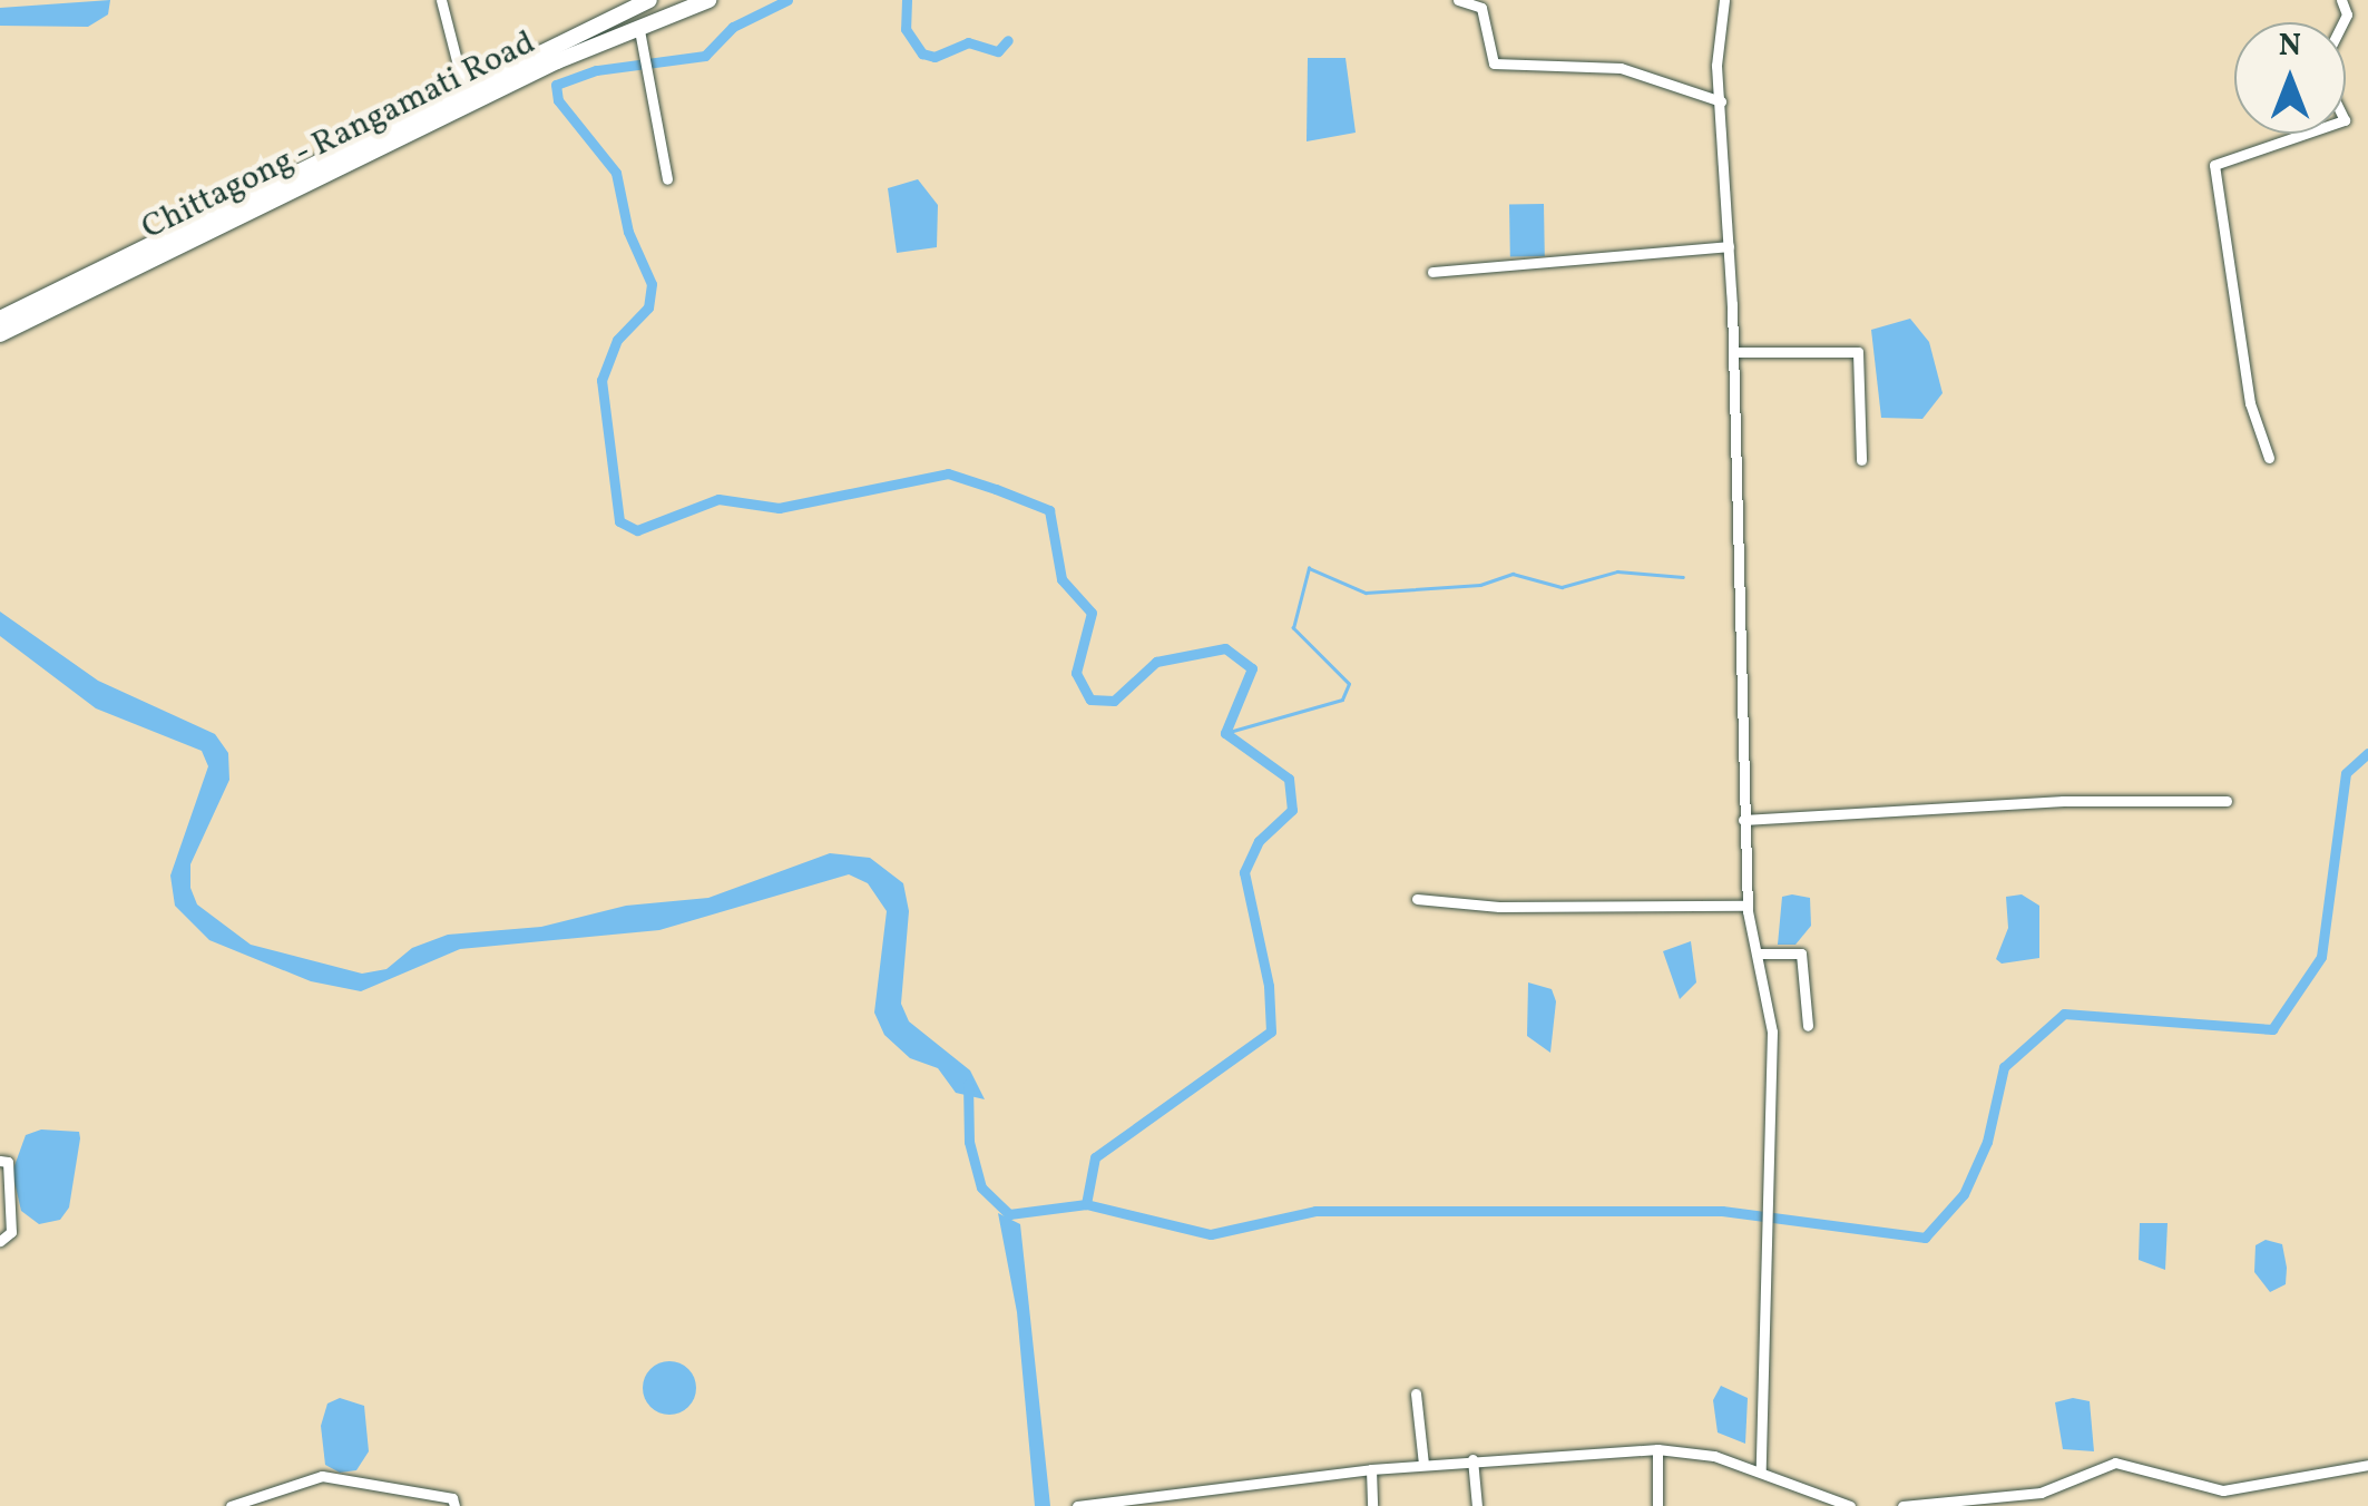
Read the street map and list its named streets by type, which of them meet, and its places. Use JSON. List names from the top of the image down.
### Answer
{
  "streets": {
    "highway": ["Chittagong - Rangamati Road"]
  },
  "north": "top"
}
